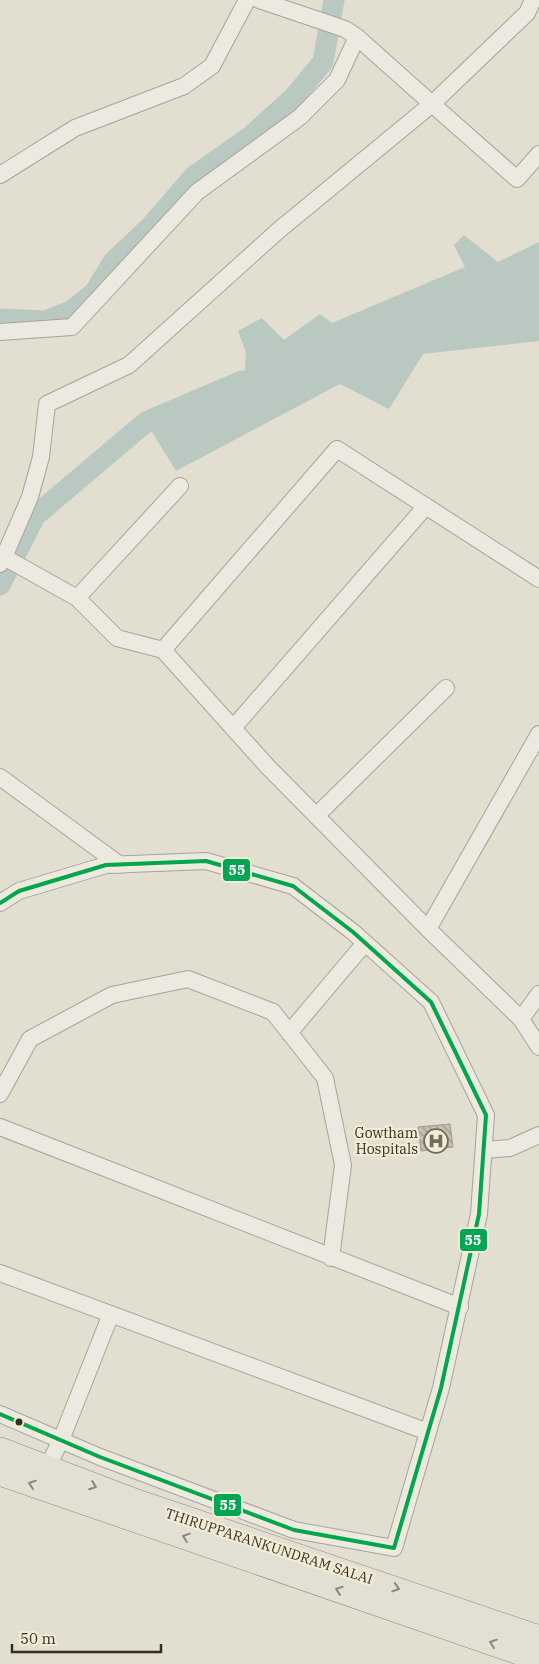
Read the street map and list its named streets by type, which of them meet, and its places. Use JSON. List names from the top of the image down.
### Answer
{
  "streets": {
    "main road": ["THIRUPPARANKUNDRAM SALAI"]
  },
  "places": {
    "hospital": ["Gowtham Hospitals"]
  },
  "lines": ["transit line 55"],
  "scale_bar": "50 m"
}
